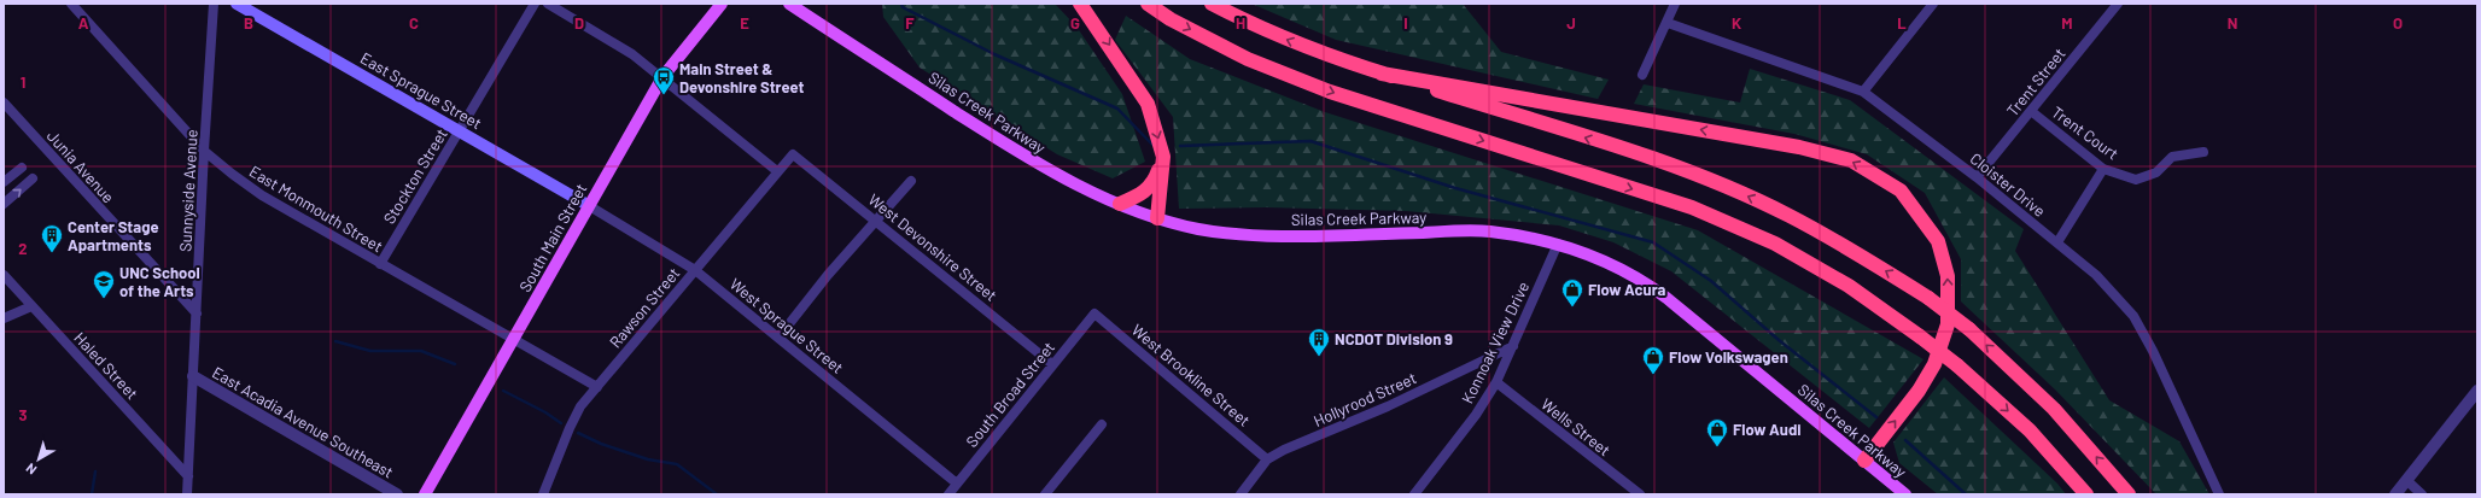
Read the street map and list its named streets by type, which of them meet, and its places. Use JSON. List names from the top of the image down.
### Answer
{
  "streets": {
    "main road": ["East Sprague Street", "Silas Creek Parkway", "South Main Street"],
    "street": [
      "Trent Street",
      "Trent Court",
      "Junia Avenue",
      "Stockton Street",
      "Cloister Drive",
      "Sunnyside Avenue",
      "East Monmouth Street",
      "West Devonshire Street",
      "Rawson Street",
      "West Sprague Street",
      "Konnoak View Drive",
      "Haled Street",
      "West Brookline Street",
      "South Broad Street",
      "Hollyrood Street",
      "East Acadia Avenue Southeast",
      "Wells Street"
    ]
  },
  "crossings": [
    ["Trent Street", "Trent Court"],
    ["Trent Street", "Cloister Drive"],
    ["East Sprague Street", "Stockton Street"],
    ["East Sprague Street", "South Main Street"],
    ["East Sprague Street", "West Sprague Street"],
    ["Silas Creek Parkway", "Konnoak View Drive"],
    ["Junia Avenue", "Sunnyside Avenue"],
    ["Stockton Street", "East Monmouth Street"],
    ["Sunnyside Avenue", "East Monmouth Street"],
    ["Sunnyside Avenue", "Haled Street"],
    ["Sunnyside Avenue", "East Acadia Avenue Southeast"],
    ["East Monmouth Street", "South Main Street"],
    ["East Monmouth Street", "Rawson Street"],
    ["South Main Street", "West Sprague Street"],
    ["West Devonshire Street", "Rawson Street"],
    ["West Devonshire Street", "South Broad Street"],
    ["Rawson Street", "West Sprague Street"],
    ["West Sprague Street", "South Broad Street"],
    ["Konnoak View Drive", "Hollyrood Street"],
    ["Konnoak View Drive", "Wells Street"],
    ["West Brookline Street", "South Broad Street"],
    ["West Brookline Street", "Hollyrood Street"]
  ],
  "places": {
    "bus stop": ["Main Street & Devonshire Street"],
    "building": ["Center Stage Apartments", "NCDOT Division 9"],
    "school or university": ["UNC School of the Arts"],
    "shop": ["Flow Acura", "Flow Volkswagen", "Flow Audi"]
  },
  "north": "bottom left",
  "grid": {
    "columns": [
      "A",
      "B",
      "C",
      "D",
      "E",
      "F",
      "G",
      "H",
      "I",
      "J",
      "K",
      "L",
      "M",
      "N",
      "O"
    ],
    "rows": ["1", "2", "3"]
  }
}
